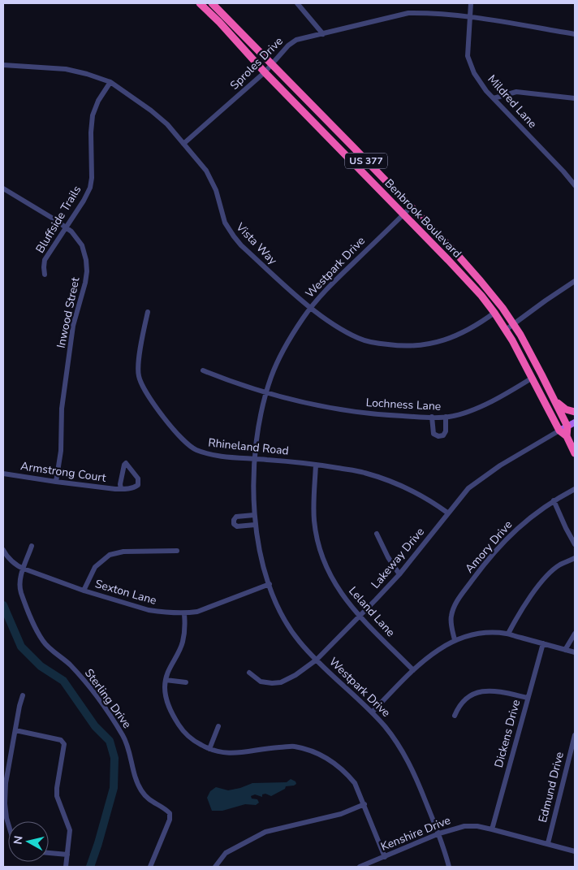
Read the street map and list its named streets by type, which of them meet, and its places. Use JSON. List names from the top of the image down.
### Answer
{
  "streets": {
    "highway": ["US 377", "Benbrook Boulevard"],
    "street": [
      "Sproles Drive",
      "Mildred Lane",
      "Bluffside Trails",
      "Vista Way",
      "Westpark Drive",
      "Inwood Street",
      "Lochness Lane",
      "Rhineland Road",
      "Armstrong Court",
      "Amory Drive",
      "Lakeway Drive",
      "Sexton Lane",
      "Leland Lane",
      "Sterling Drive",
      "Dickens Drive",
      "Edmund Drive",
      "Kenshire Drive"
    ]
  },
  "crossings": [
    ["Sproles Drive", "Mildred Lane"],
    ["Sproles Drive", "Benbrook Boulevard"],
    ["Sproles Drive", "Vista Way"],
    ["Benbrook Boulevard", "Vista Way"],
    ["Benbrook Boulevard", "Westpark Drive"],
    ["Benbrook Boulevard", "Lochness Lane"],
    ["Benbrook Boulevard", "Lakeway Drive"],
    ["Bluffside Trails", "Vista Way"],
    ["Bluffside Trails", "Inwood Street"],
    ["Vista Way", "Westpark Drive"],
    ["Westpark Drive", "Lochness Lane"],
    ["Westpark Drive", "Rhineland Road"],
    ["Westpark Drive", "Lakeway Drive"],
    ["Westpark Drive", "Sexton Lane"],
    ["Westpark Drive", "Kenshire Drive"],
    ["Inwood Street", "Armstrong Court"],
    ["Rhineland Road", "Lakeway Drive"],
    ["Rhineland Road", "Leland Lane"],
    ["Lakeway Drive", "Leland Lane"],
    ["Sexton Lane", "Sterling Drive"],
    ["Dickens Drive", "Kenshire Drive"],
    ["Edmund Drive", "Kenshire Drive"]
  ],
  "north": "left"
}
